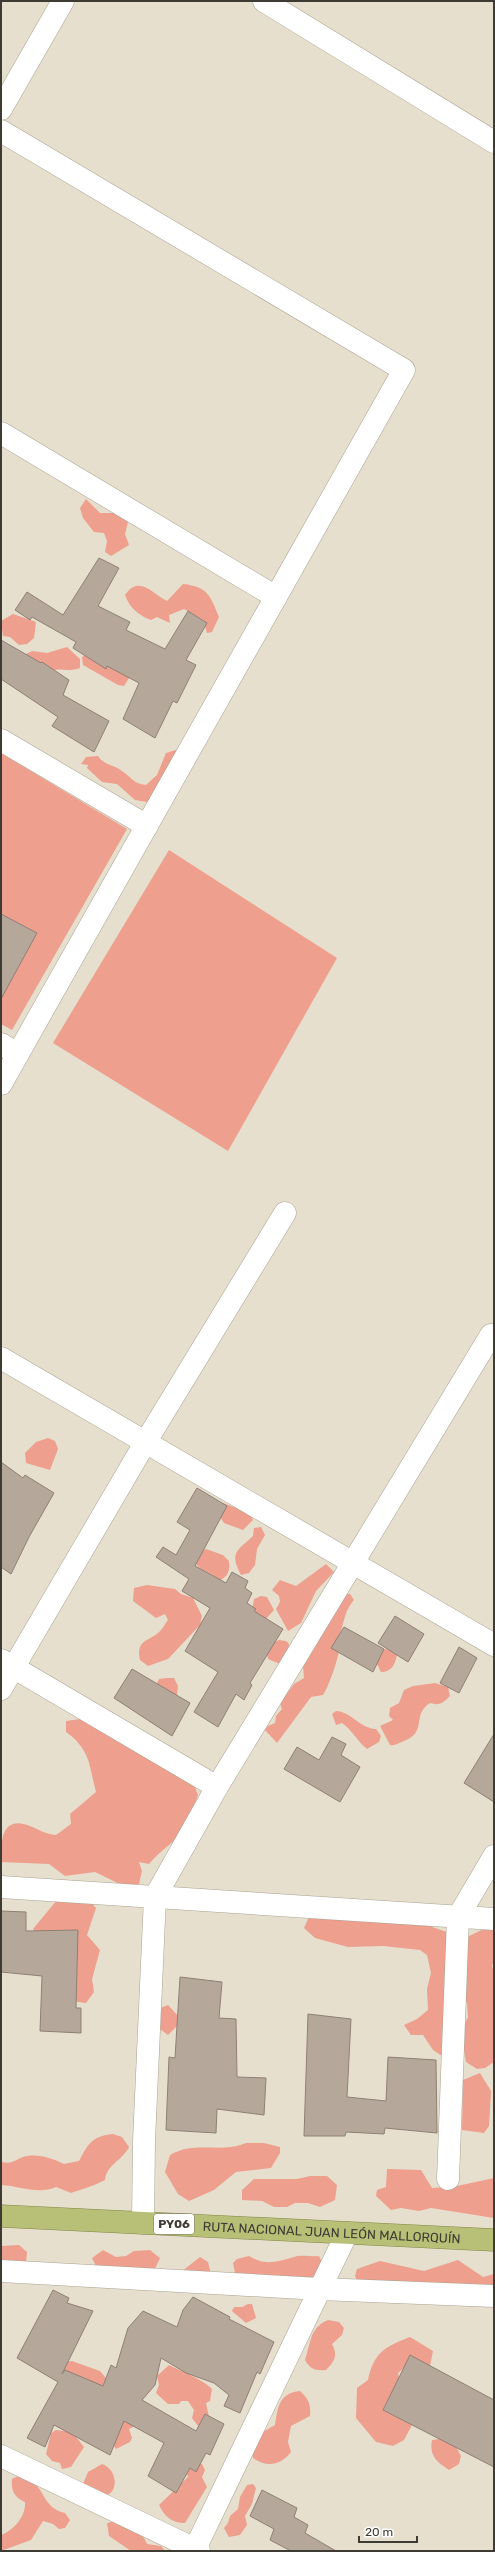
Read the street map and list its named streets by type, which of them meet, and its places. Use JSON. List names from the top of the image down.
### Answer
{
  "streets": {
    "highway": ["PY06", "RUTA NACIONAL JUAN LEÓN MALLORQUÍN"]
  },
  "scale_bar": "20 m"
}
